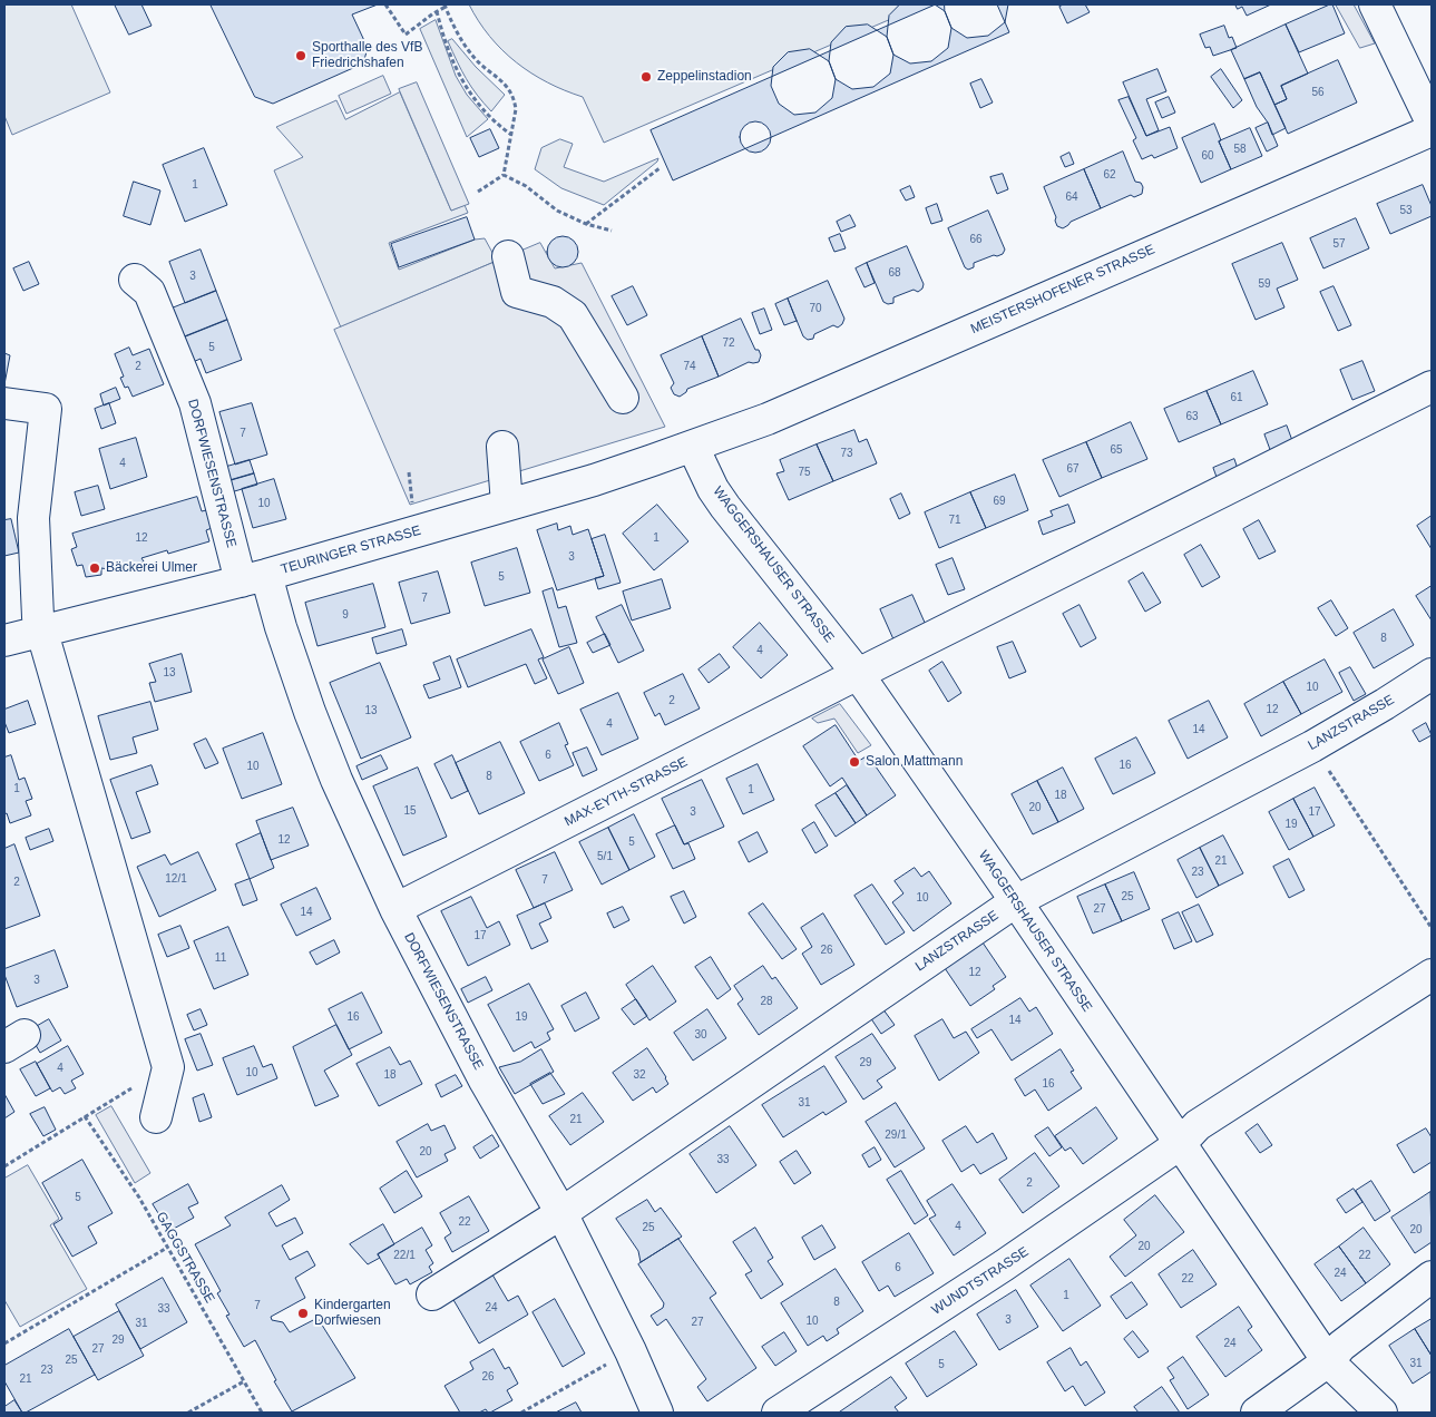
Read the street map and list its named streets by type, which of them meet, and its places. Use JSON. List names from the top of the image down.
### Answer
{
  "streets": {
    "street": [
      "MEISTERSHOFENER STRASSE",
      "DORFWIESENSTRASSE",
      "TEURINGER STRASSE",
      "WAGGERSHAUSER STRASSE",
      "LANZSTRASSE",
      "MAX-EYTH-STRASSE",
      "WUNDTSTRASSE"
    ],
    "path": ["GAGGSTRASSE"]
  },
  "crossings": [
    ["MEISTERSHOFENER STRASSE", "TEURINGER STRASSE"],
    ["MEISTERSHOFENER STRASSE", "WAGGERSHAUSER STRASSE"],
    ["DORFWIESENSTRASSE", "TEURINGER STRASSE"],
    ["DORFWIESENSTRASSE", "LANZSTRASSE"],
    ["DORFWIESENSTRASSE", "MAX-EYTH-STRASSE"],
    ["TEURINGER STRASSE", "WAGGERSHAUSER STRASSE"],
    ["WAGGERSHAUSER STRASSE", "LANZSTRASSE"],
    ["WAGGERSHAUSER STRASSE", "MAX-EYTH-STRASSE"],
    ["WAGGERSHAUSER STRASSE", "WUNDTSTRASSE"]
  ],
  "places": [
    "Sporthalle des VfB Friedrichshafen",
    "Zeppelinstadion",
    "Bäckerei Ulmer",
    "Salon Mattmann",
    "Kindergarten Dorfwiesen"
  ],
  "house_numbers": [
    "56",
    "58",
    "60",
    "62",
    "1",
    "64",
    "53",
    "66",
    "57",
    "68",
    "3",
    "59",
    "70",
    "72",
    "5",
    "2",
    "74",
    "61",
    "63",
    "7",
    "65",
    "73",
    "4",
    "67",
    "75",
    "69",
    "10",
    "71",
    "12",
    "1",
    "3",
    "5",
    "7",
    "9",
    "8",
    "4",
    "13",
    "10",
    "2",
    "12",
    "13",
    "4",
    "14",
    "6",
    "16",
    "10",
    "8",
    "1",
    "1",
    "18",
    "20",
    "15",
    "3",
    "17",
    "19",
    "12",
    "5",
    "5/1",
    "21",
    "23",
    "12/1",
    "7",
    "2",
    "25",
    "10",
    "27",
    "14",
    "17",
    "26",
    "11",
    "12",
    "3",
    "28",
    "16",
    "19",
    "14",
    "30",
    "29",
    "4",
    "10",
    "18",
    "32",
    "16",
    "31",
    "21",
    "29/1",
    "20",
    "33",
    "2",
    "5",
    "22",
    "4",
    "25",
    "20",
    "20",
    "22/1",
    "22",
    "6",
    "24",
    "22",
    "1",
    "8",
    "7",
    "24",
    "33",
    "3",
    "10",
    "27",
    "31",
    "29",
    "24",
    "27",
    "25",
    "31",
    "5",
    "23",
    "26",
    "21"
  ]
}
